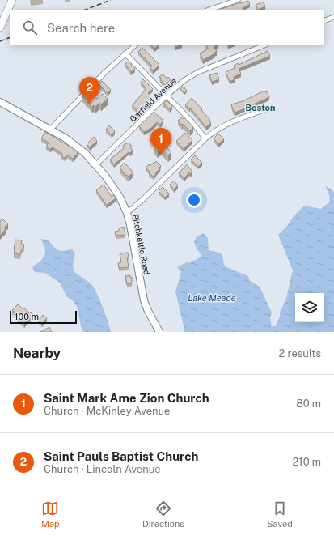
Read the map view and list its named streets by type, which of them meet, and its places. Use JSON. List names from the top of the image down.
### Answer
{
  "streets": {
    "main road": ["Pitchkettle Road"],
    "street": ["Garfield Avenue"]
  },
  "crossings": [
    ["Garfield Avenue", "Pitchkettle Road"]
  ],
  "districts": ["Boston"],
  "water": ["Lake Meade"],
  "scale_bar": "100 m",
  "page": {
    "search": "Search here",
    "pins": ["2", "1"],
    "scale": "100 m",
    "heading": ["Nearby", "2 results"],
    "list": [
      {
        "mark": "1",
        "name": "Saint Mark Ame Zion Church",
        "note": "Church · McKinley Avenue",
        "value": "80 m"
      },
      {
        "mark": "2",
        "name": "Saint Pauls Baptist Church",
        "note": "Church · Lincoln Avenue",
        "value": "210 m"
      }
    ],
    "nav": ["Map", "Directions", "Saved"]
  }
}
